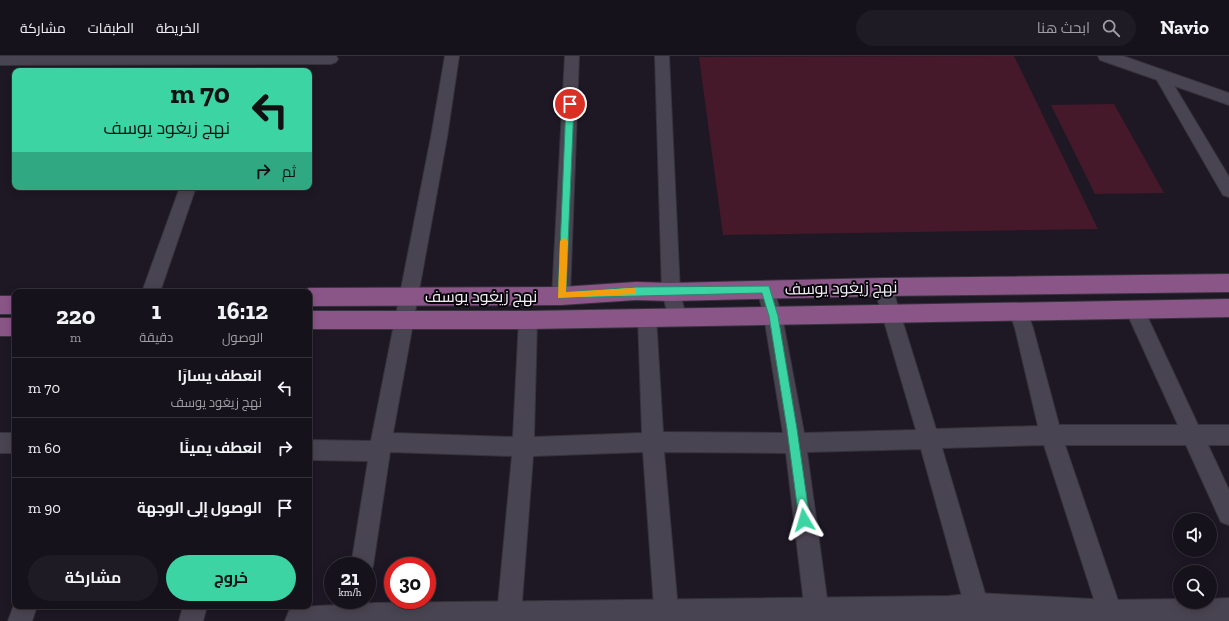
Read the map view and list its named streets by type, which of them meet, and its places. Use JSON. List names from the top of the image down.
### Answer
{
  "streets": {
    "main road": ["نهج زيغود يوسف"]
  },
  "page": {
    "header": "Navio",
    "search": "ابحث هنا",
    "nav": ["الخريطة", "الطبقات", "مشاركة"],
    "turn": ["70 m", "نهج زيغود يوسف"],
    "then": "ثم",
    "eta": [
      "16:12",
      "الوصول",
      "1",
      "دقيقة",
      "220",
      "m"
    ],
    "list": [
      {
        "name": "انعطف يسارًا",
        "note": "نهج زيغود يوسف",
        "value": "70 m"
      },
      {
        "name": "انعطف يمينًا",
        "value": "60 m"
      },
      {
        "name": "الوصول إلى الوجهة",
        "value": "90 m"
      }
    ],
    "buttons": ["خروج", "مشاركة"],
    "speed": "21 km/h",
    "limit": "30"
  }
}
